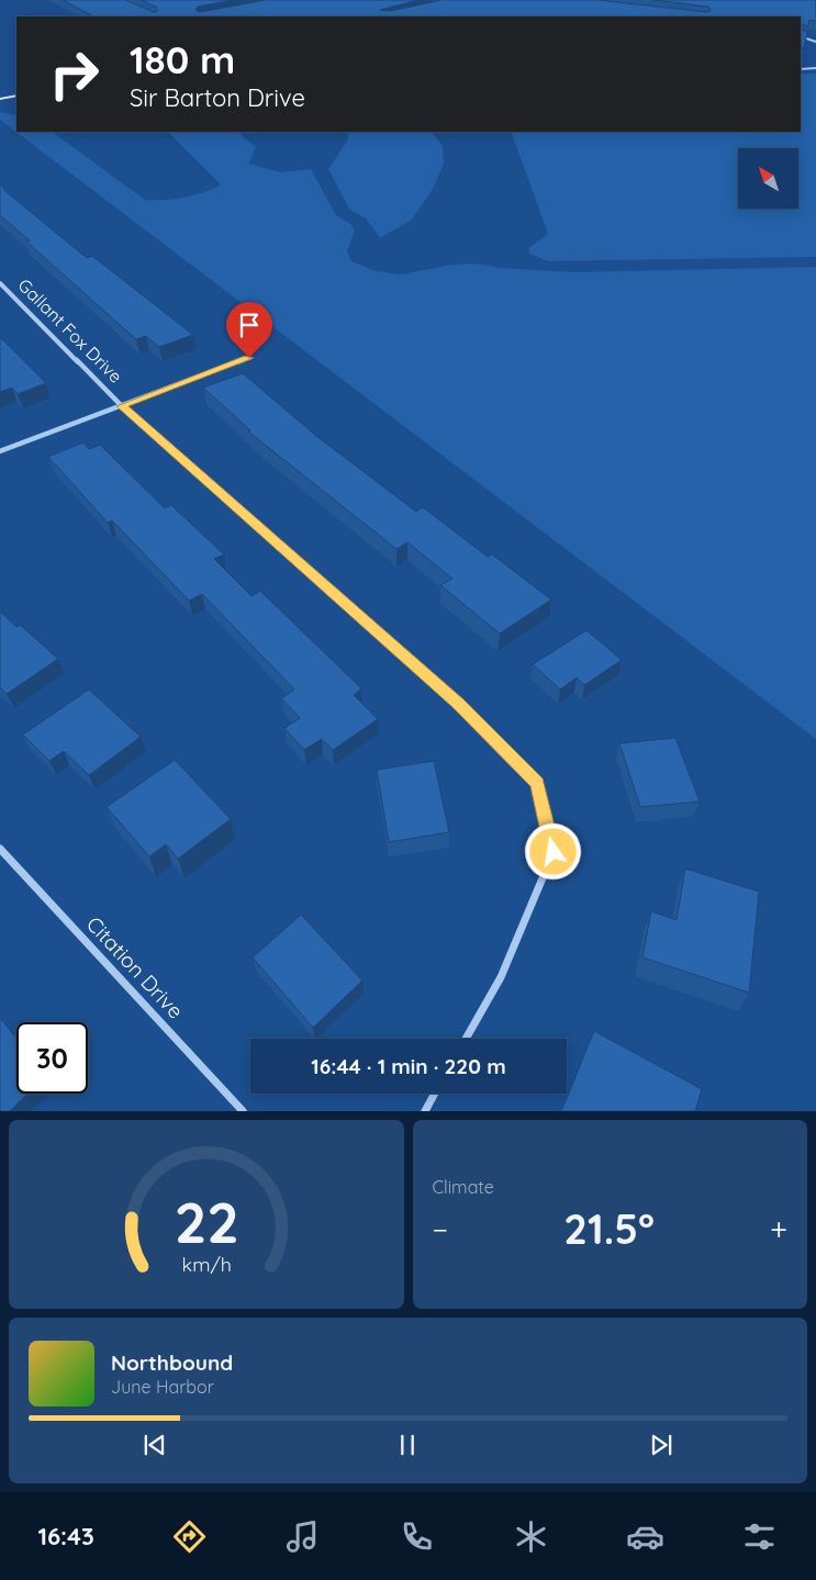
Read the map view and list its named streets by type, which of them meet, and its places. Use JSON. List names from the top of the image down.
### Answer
{
  "streets": {
    "street": ["Gallant Fox Drive", "Citation Drive"]
  },
  "north": "top left",
  "page": {
    "turn": ["180 m", "Sir Barton Drive"],
    "limit": "30",
    "trip": "16:44 · 1 min · 220 m",
    "tile": "Climate",
    "heat": ["−", "21.5°", "+"],
    "song": ["Northbound", "June Harbor"],
    "tabs": "16:43",
    "gauge": ["22", "km/h"]
  }
}
